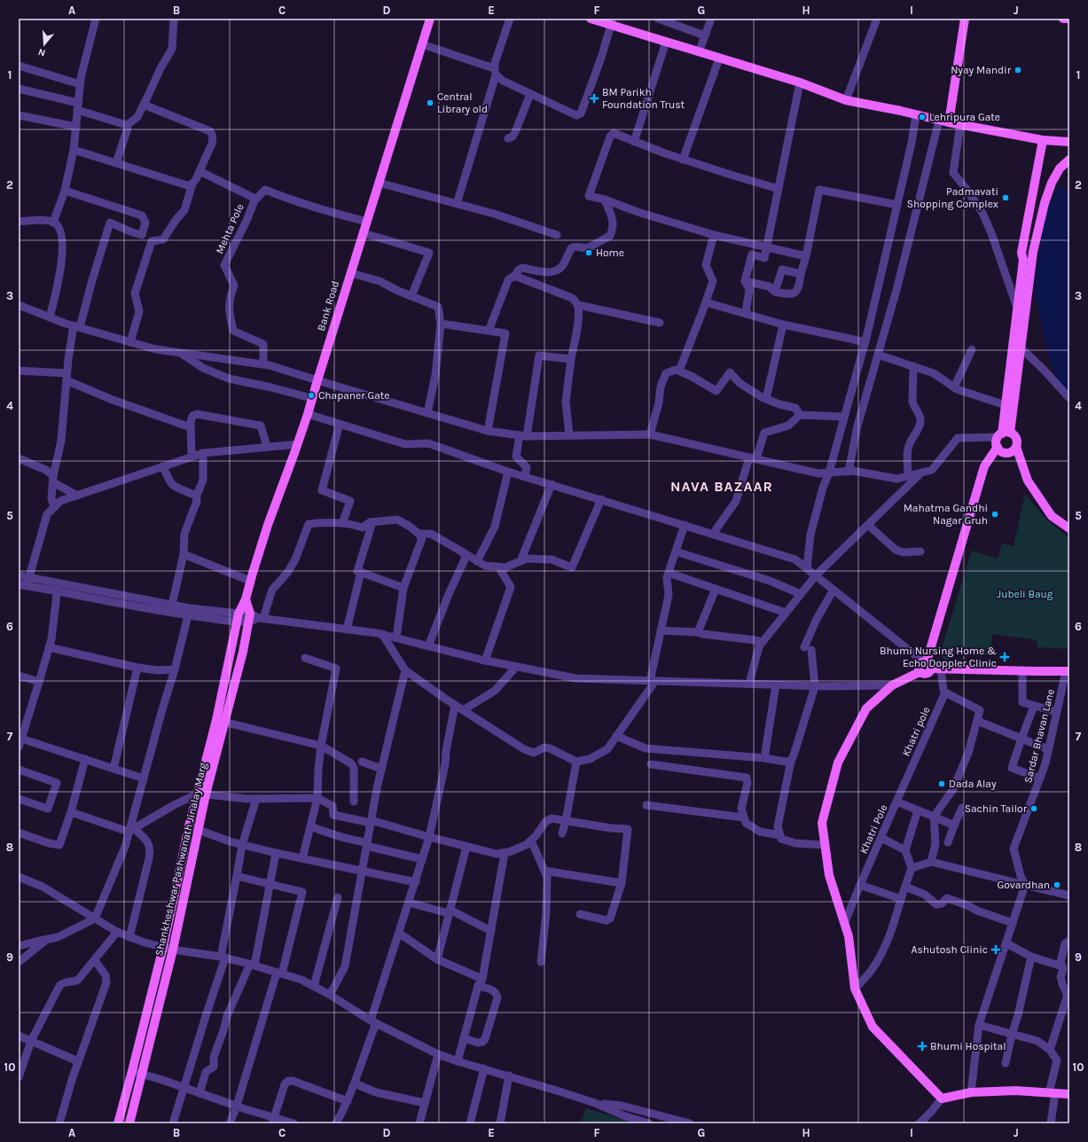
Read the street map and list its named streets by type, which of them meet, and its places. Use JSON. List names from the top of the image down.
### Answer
{
  "streets": {
    "main road": ["Bank Road", "Shankheshwar Pashwanath Jinalay Marg"],
    "street": [
      "Mehta Pole",
      "Khatri pole",
      "Sardar Bhavan Lane",
      "Khatri Pole"
    ]
  },
  "crossings": [
    ["Mehta Pole", "Bank Road"],
    ["Khatri pole", "Khatri Pole"]
  ],
  "districts": ["NAVA BAZAAR"],
  "parks": ["Jubeli Baug"],
  "places": {
    "other": [
      "Nyay Mandir",
      "Central Library old",
      "Lehripura Gate",
      "Padmavati Shopping Complex",
      "Home",
      "Chapaner Gate",
      "Mahatma Gandhi Nagar Gruh",
      "Dada Alay",
      "Sachin Tailor",
      "Govardhan"
    ],
    "health": [
      "BM Parikh Foundation Trust",
      "Bhumi Nursing Home & Echo Doppler Clinic",
      "Ashutosh Clinic",
      "Bhumi Hospital"
    ]
  },
  "north": "bottom",
  "grid": {
    "columns": [
      "A",
      "B",
      "C",
      "D",
      "E",
      "F",
      "G",
      "H",
      "I",
      "J"
    ],
    "rows": [
      "1",
      "2",
      "3",
      "4",
      "5",
      "6",
      "7",
      "8",
      "9",
      "10"
    ]
  }
}
